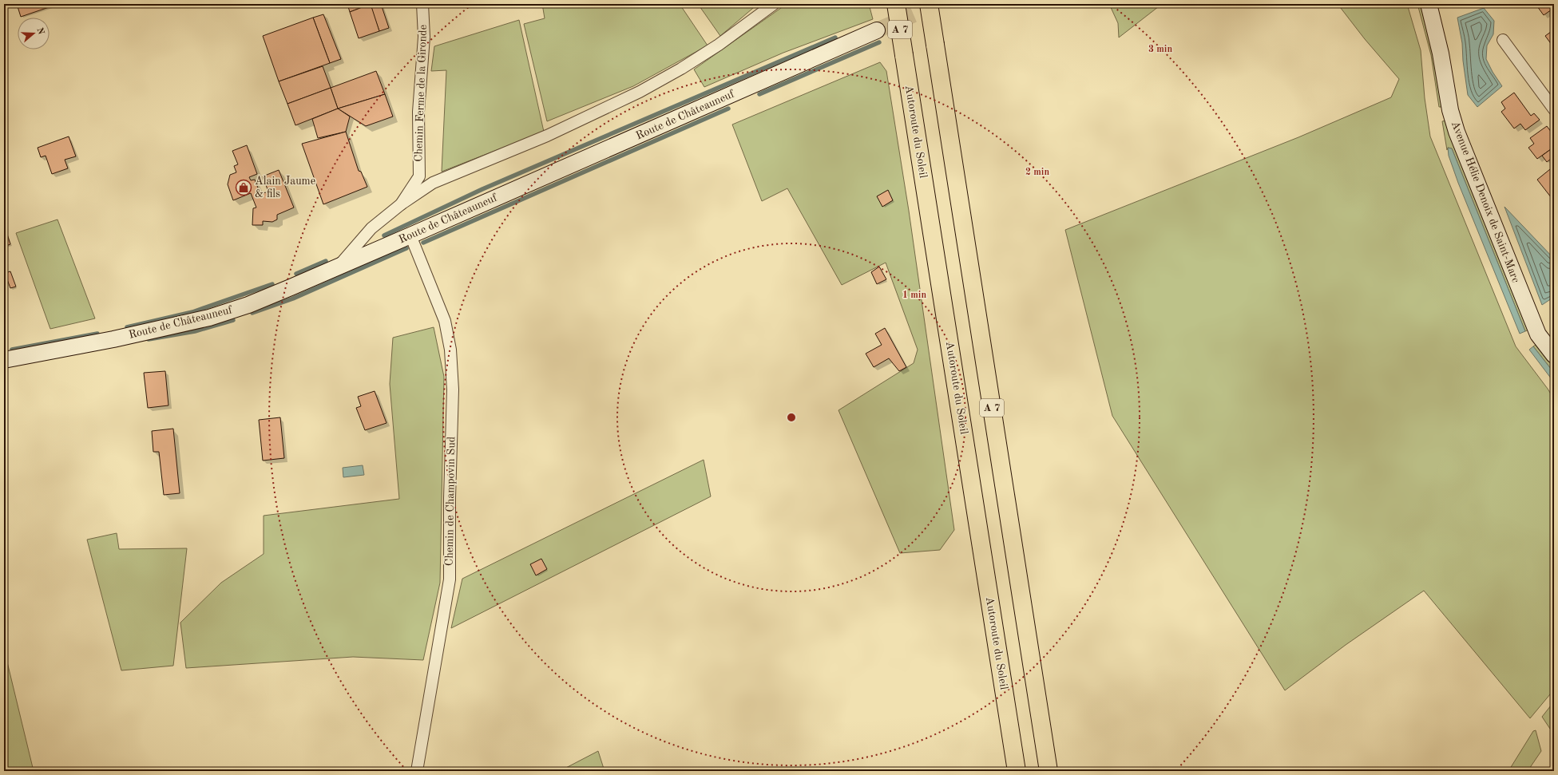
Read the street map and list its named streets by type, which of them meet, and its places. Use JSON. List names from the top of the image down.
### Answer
{
  "streets": {
    "highway": ["A 7", "Autoroute du Soleil"],
    "main road": ["Route de Châteauneuf", "Avenue Hélie Denoix de Saint-Marc"],
    "street": ["Chemin Ferme de la Gironde", "Chemin de Champovin Sud"]
  },
  "crossings": [
    ["Chemin Ferme de la Gironde", "Route de Châteauneuf"],
    ["Route de Châteauneuf", "Chemin de Champovin Sud"]
  ],
  "places": {
    "shop": ["Alain Jaume & fils"]
  },
  "north": "right",
  "rings": ["3 min", "2 min", "1 min"]
}
